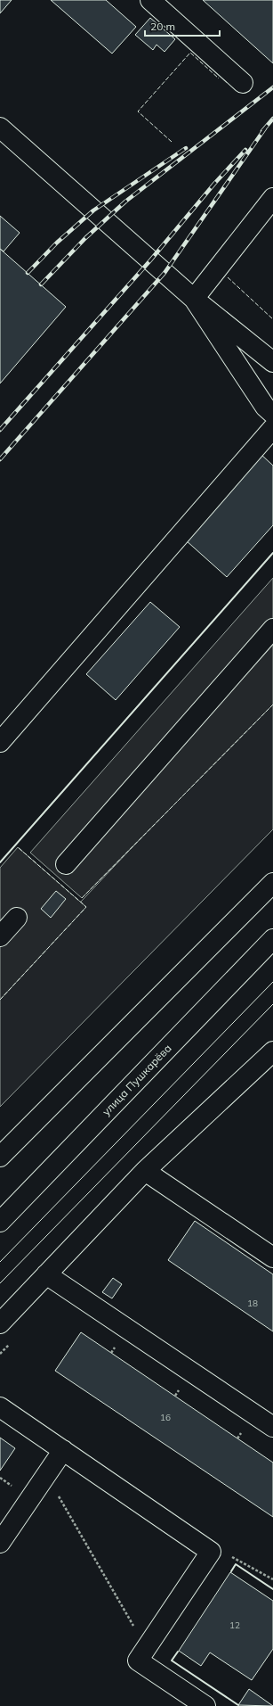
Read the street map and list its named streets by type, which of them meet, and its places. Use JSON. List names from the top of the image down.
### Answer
{
  "streets": {
    "main road": ["улица Пушкарёва"]
  },
  "house_numbers": ["18", "16", "12"],
  "scale_bar": "20 m"
}
